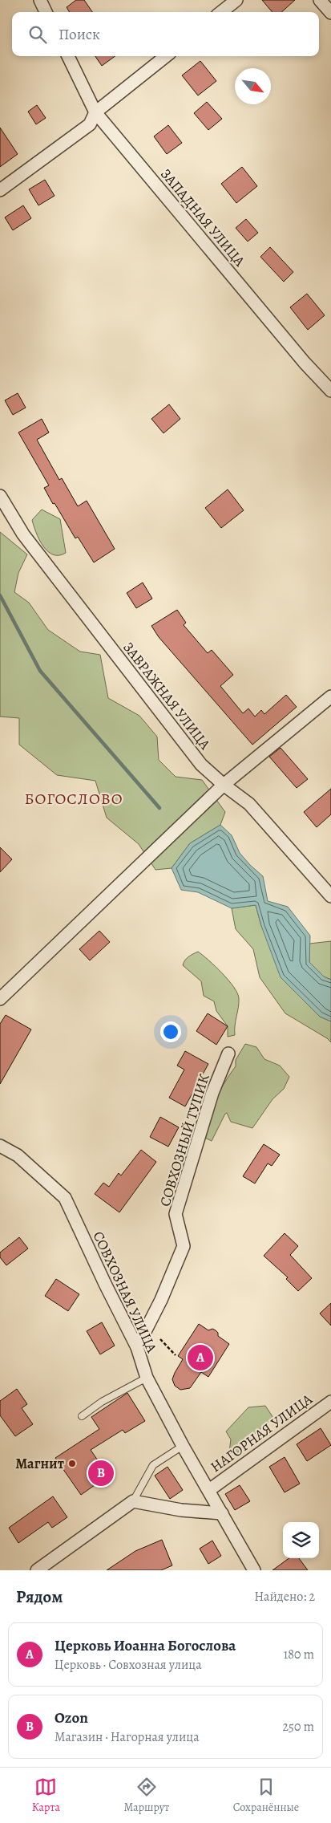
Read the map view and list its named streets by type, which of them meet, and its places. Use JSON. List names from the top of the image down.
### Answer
{
  "streets": {
    "street": [
      "ЗАПАДНАЯ УЛИЦА",
      "ЗАВРАЖНАЯ УЛИЦА",
      "СОВХОЗНЫЙ ТУПИК",
      "СОВХОЗНАЯ УЛИЦА",
      "НАГОРНАЯ УЛИЦА"
    ]
  },
  "crossings": [
    ["СОВХОЗНЫЙ ТУПИК", "СОВХОЗНАЯ УЛИЦА"],
    ["СОВХОЗНАЯ УЛИЦА", "НАГОРНАЯ УЛИЦА"]
  ],
  "districts": ["БОГОСЛОВО"],
  "places": ["Магнит"],
  "north": "bottom right",
  "page": {
    "search": "Поиск",
    "pins": ["A", "B"],
    "heading": ["Рядом", "Найдено: 2"],
    "list": [
      {
        "mark": "A",
        "name": "Церковь Иоанна Богослова",
        "note": "Церковь · Совхозная улица",
        "value": "180 m"
      },
      {
        "mark": "B",
        "name": "Ozon",
        "note": "Магазин · Нагорная улица",
        "value": "250 m"
      }
    ],
    "nav": ["Карта", "Маршрут", "Сохранённые"]
  }
}
